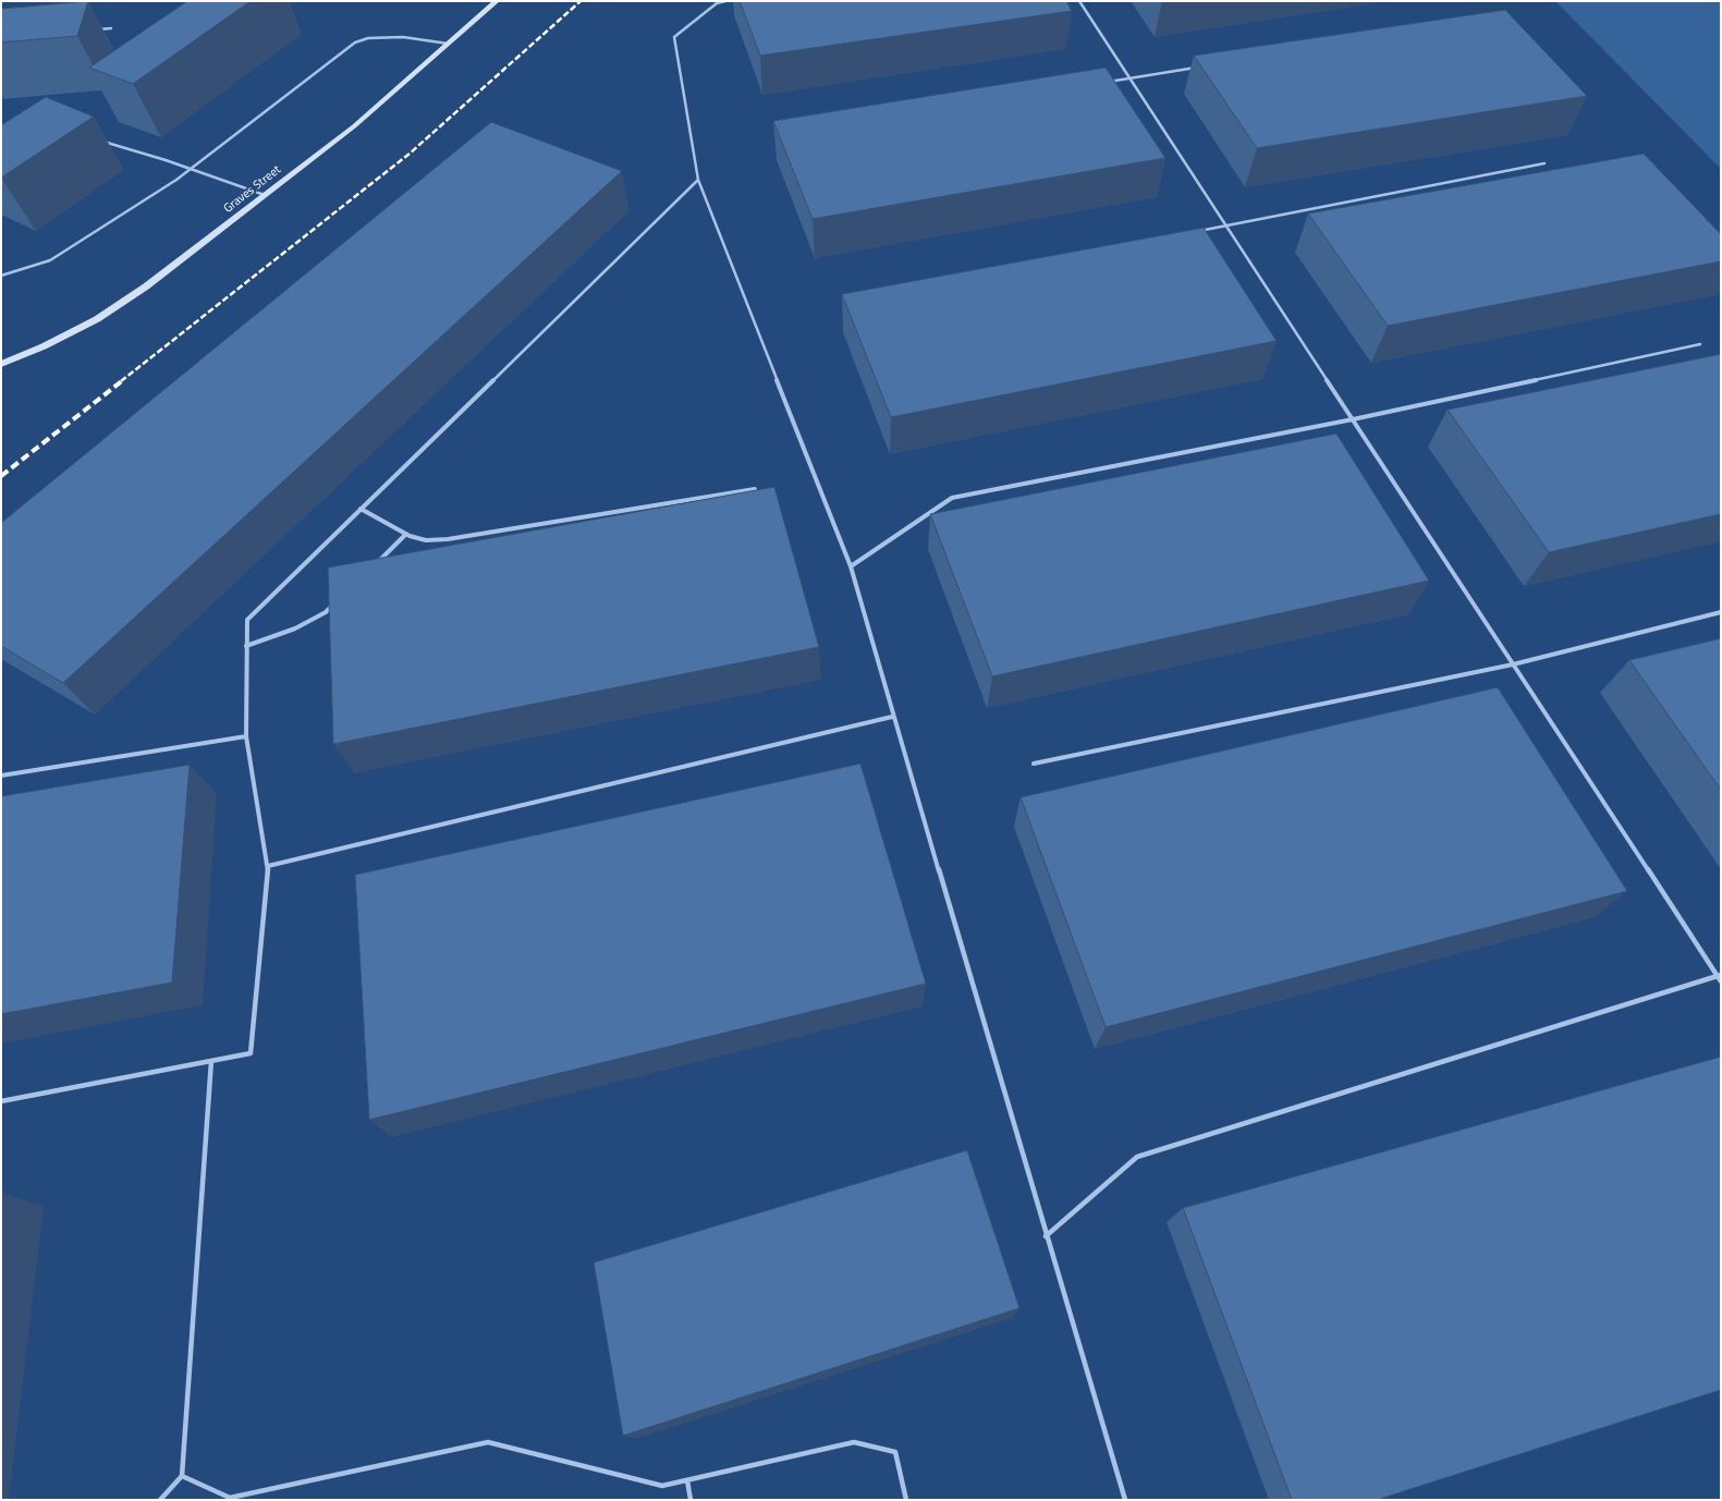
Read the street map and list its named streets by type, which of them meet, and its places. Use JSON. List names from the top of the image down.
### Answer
{
  "streets": {
    "street": ["Graves Street"]
  }
}
